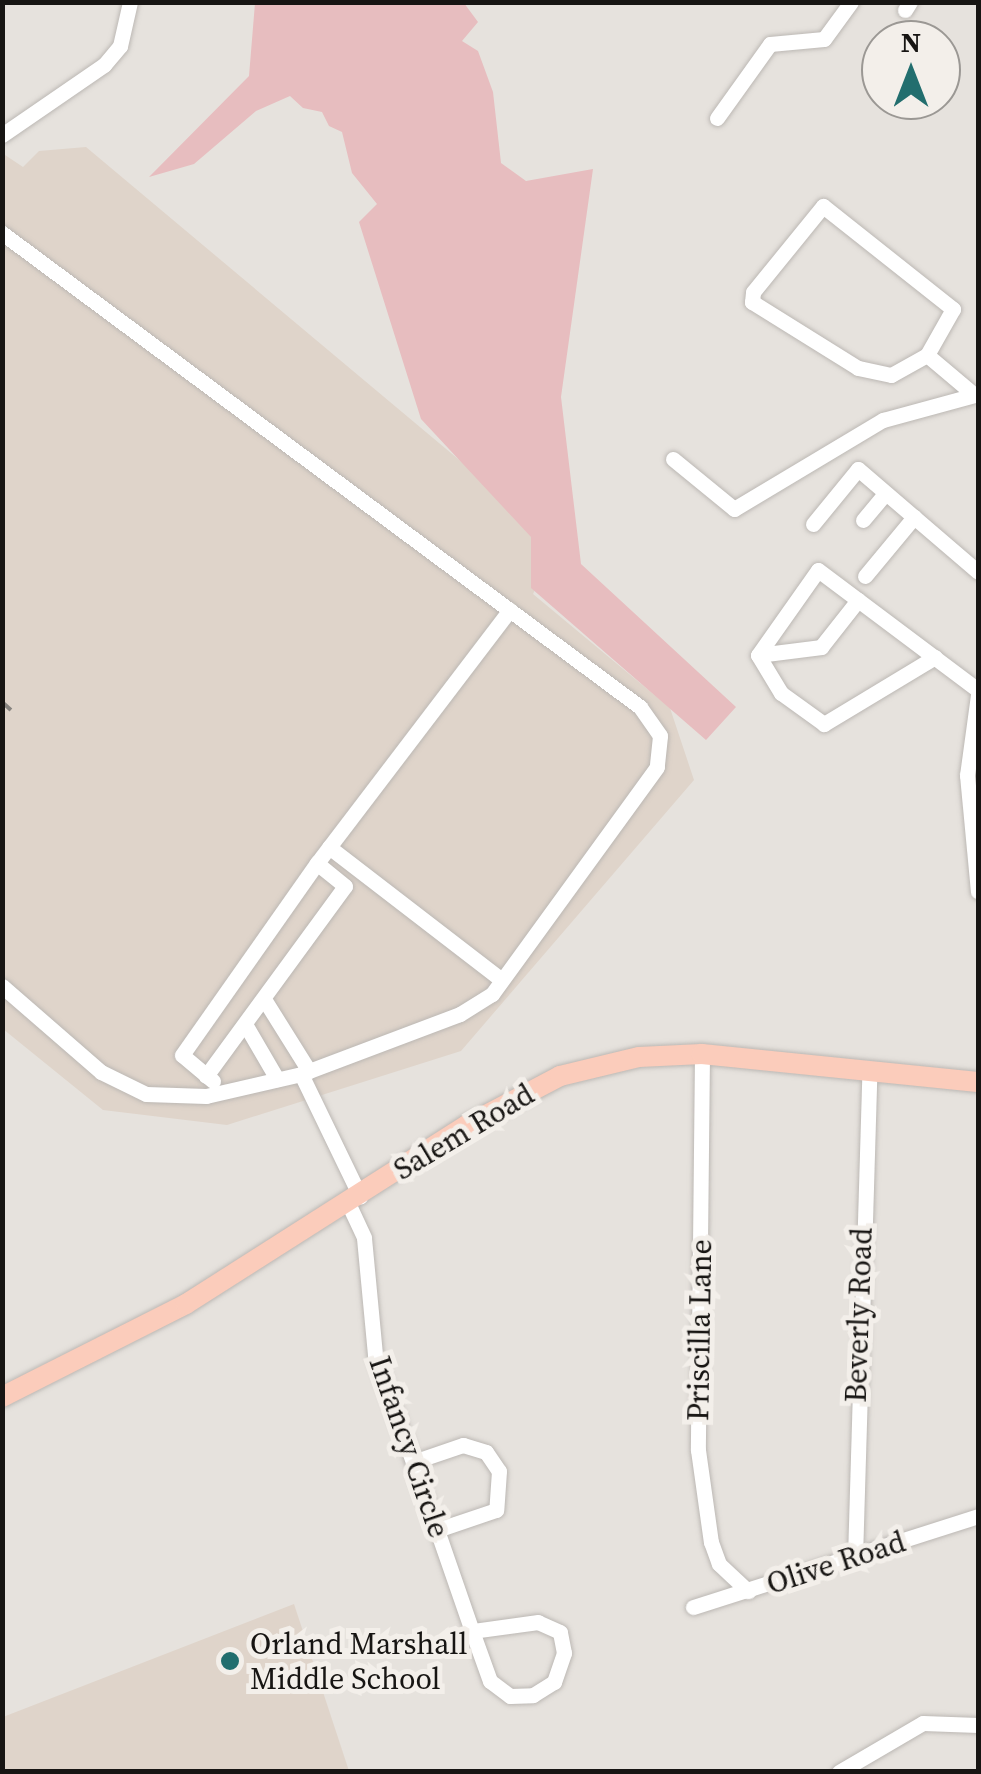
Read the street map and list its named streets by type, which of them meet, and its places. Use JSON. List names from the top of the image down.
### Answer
{
  "streets": {
    "main road": ["Salem Road"],
    "street": [
      "Beverly Road",
      "Priscilla Lane",
      "Infancy Circle",
      "Olive Road"
    ]
  },
  "crossings": [
    ["Salem Road", "Beverly Road"],
    ["Salem Road", "Priscilla Lane"],
    ["Salem Road", "Infancy Circle"],
    ["Beverly Road", "Olive Road"],
    ["Priscilla Lane", "Olive Road"]
  ],
  "places": ["Orland Marshall Middle School"],
  "north": "top"
}
